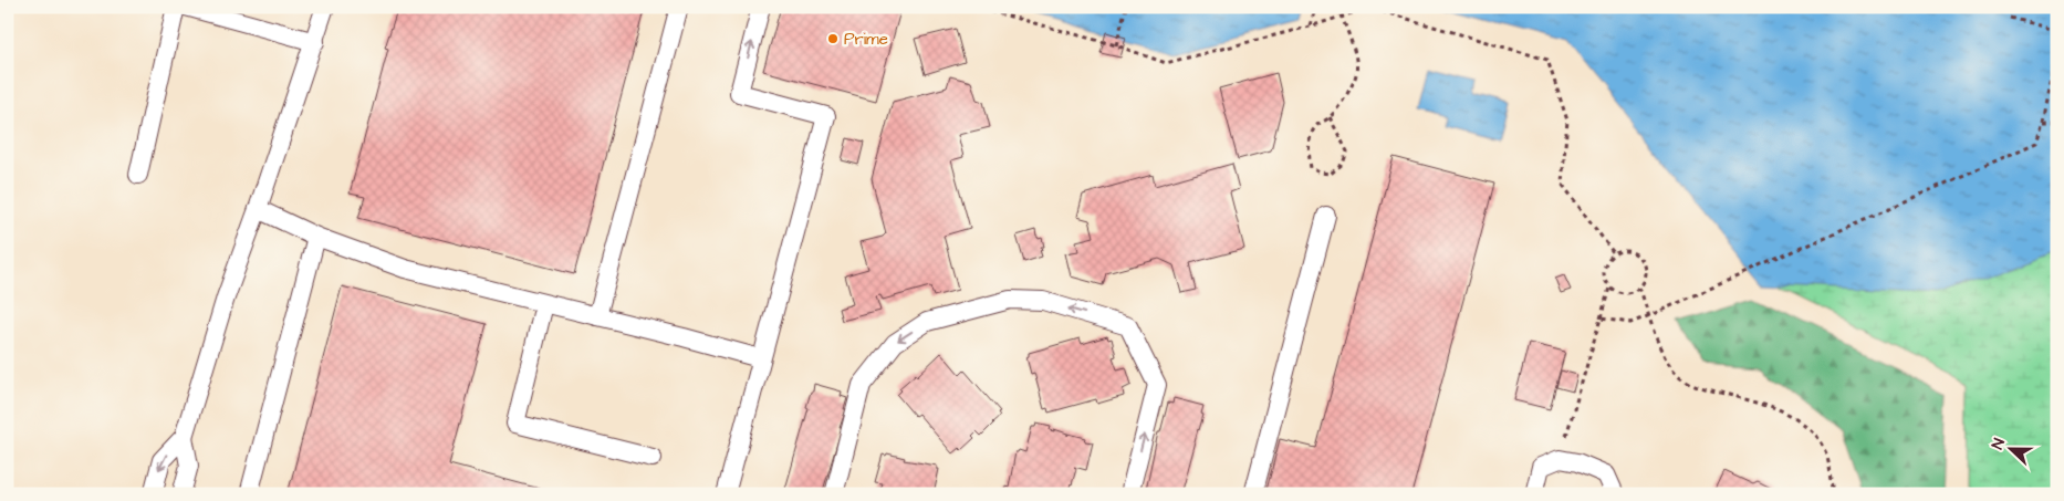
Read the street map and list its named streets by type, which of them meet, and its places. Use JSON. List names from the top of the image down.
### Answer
{
  "places": ["Prime"],
  "north": "left"
}
